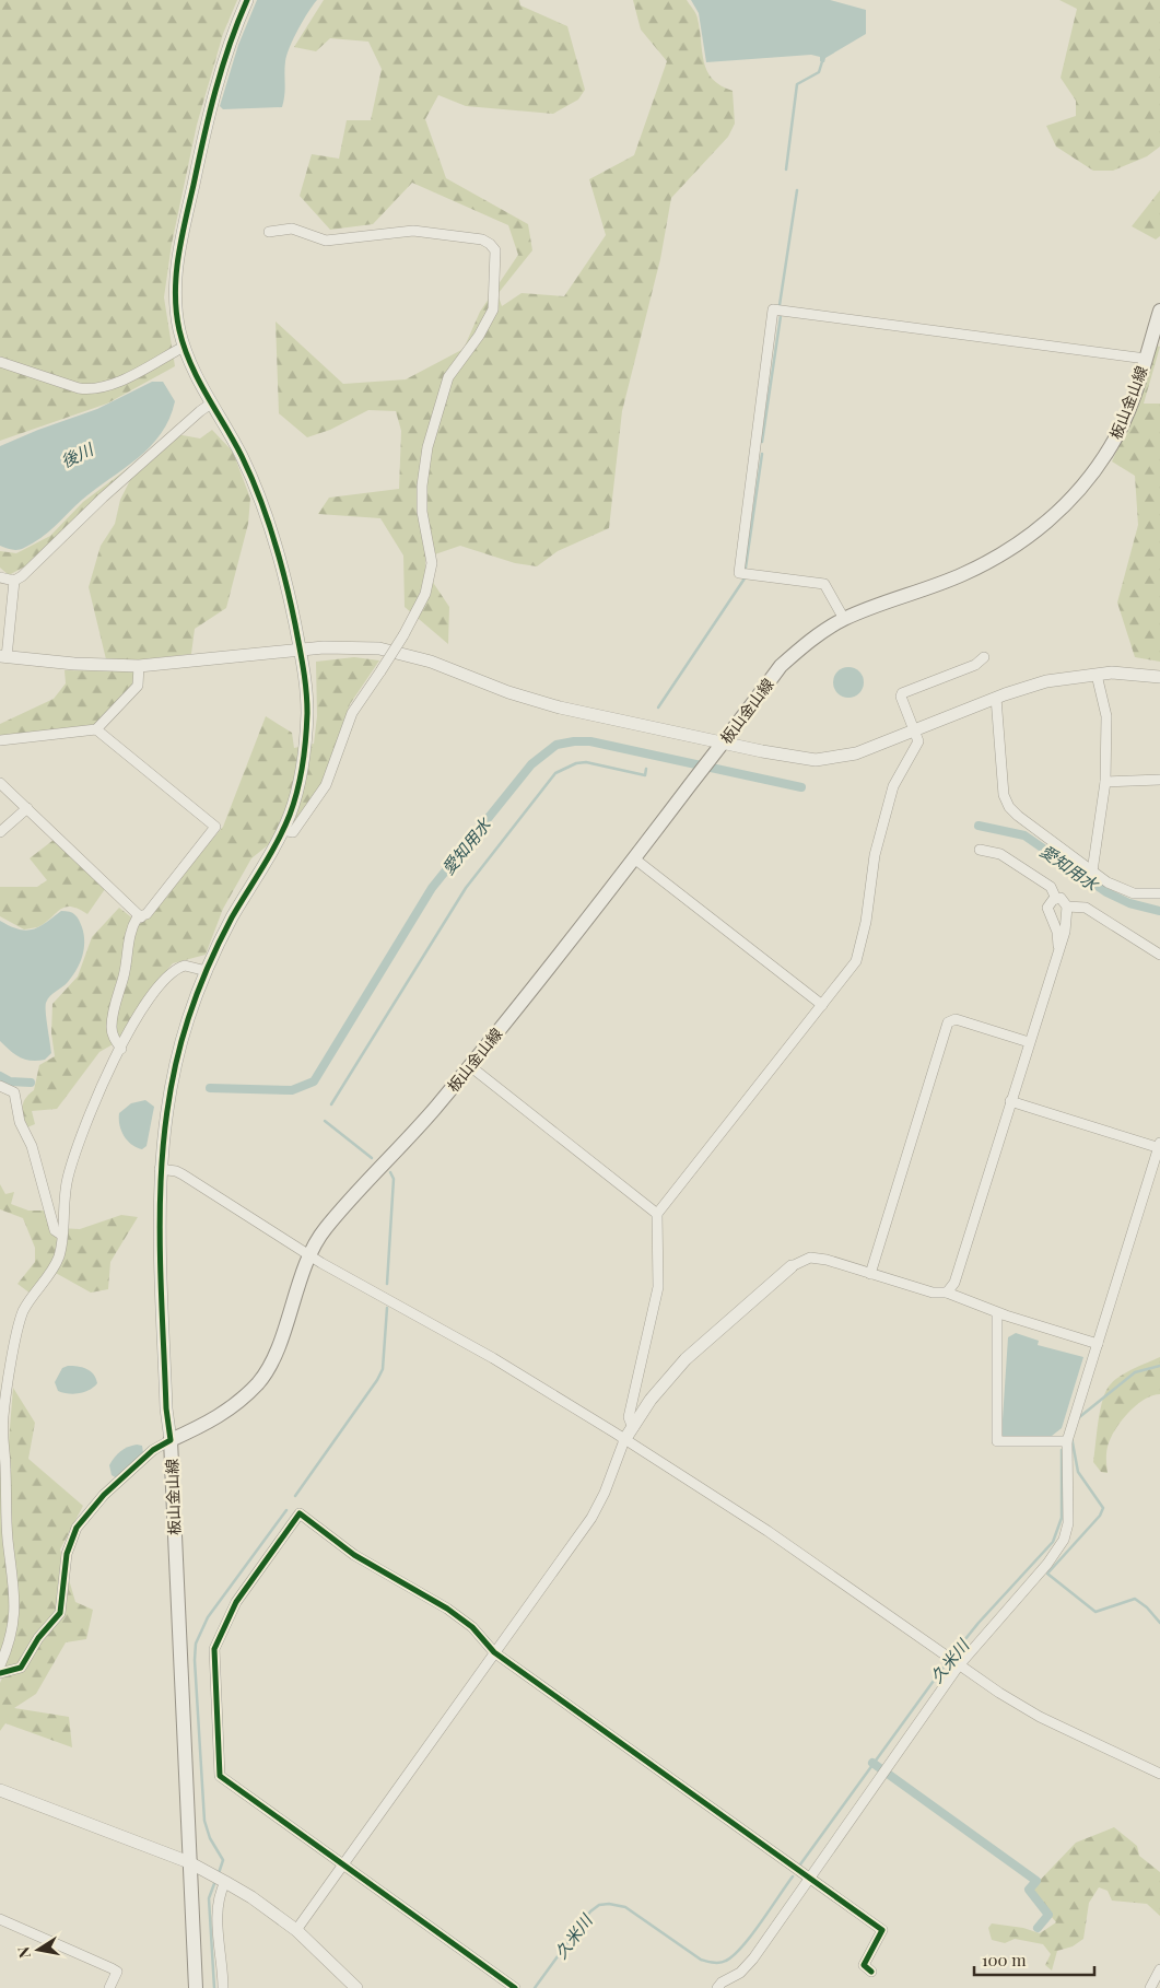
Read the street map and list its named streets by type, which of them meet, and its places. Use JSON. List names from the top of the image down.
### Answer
{
  "streets": {
    "main road": ["板山金山線"]
  },
  "water": ["後川", "愛知用水", "久米川"],
  "scale_bar": "100 m",
  "north": "left"
}
